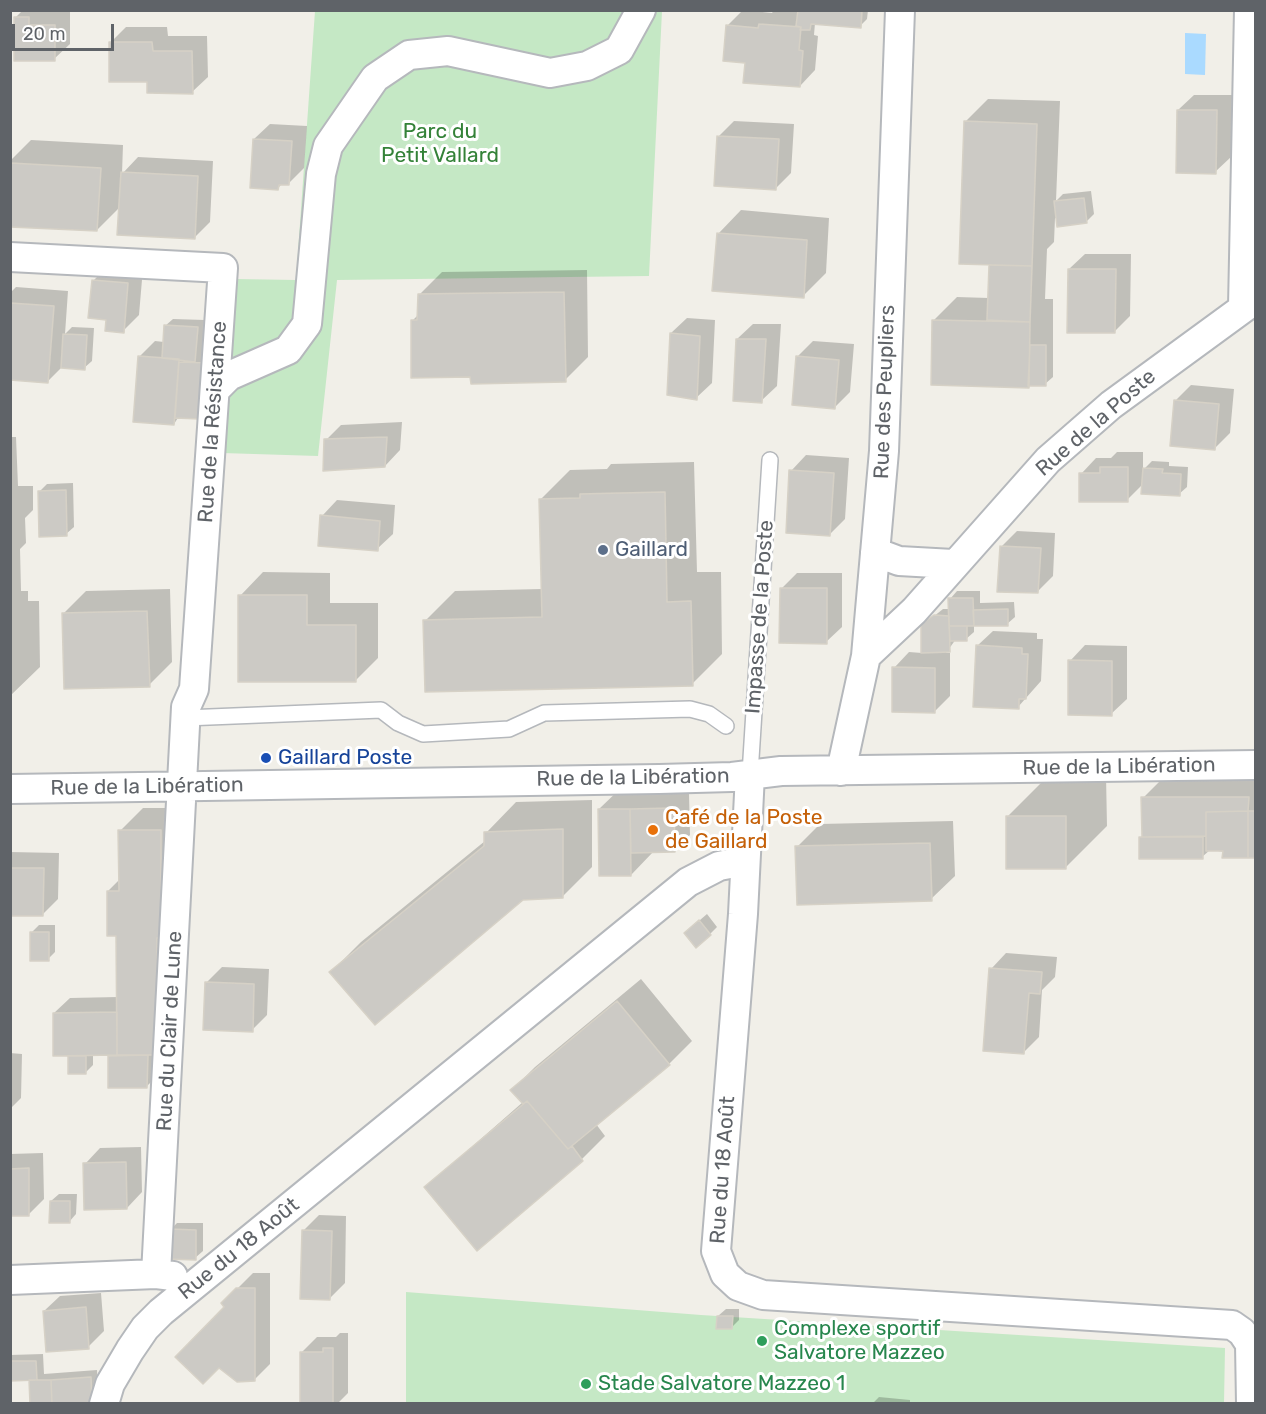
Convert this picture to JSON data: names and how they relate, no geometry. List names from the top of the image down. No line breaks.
{"streets":{"street":["Rue des Peupliers","Rue de la Résistance","Rue de la Poste","Rue de la Libération","Rue du Clair de Lune","Rue du 18 Août"],"lane":["Impasse de la Poste"]},"crossings":[["Rue des Peupliers","Rue de la Poste"],["Rue des Peupliers","Rue de la Libération"],["Rue de la Résistance","Rue de la Libération"],["Rue de la Résistance","Rue du Clair de Lune"],["Impasse de la Poste","Rue de la Libération"],["Impasse de la Poste","Rue du 18 Août"],["Rue de la Libération","Rue du Clair de Lune"],["Rue de la Libération","Rue du 18 Août"]],"parks":["Parc du Petit Vallard"],"places":["Gaillard","Gaillard Poste","Café de la Poste de Gaillard","Complexe sportif Salvatore Mazzeo","Stade Salvatore Mazzeo 1"],"scale_bar":"20 m"}
